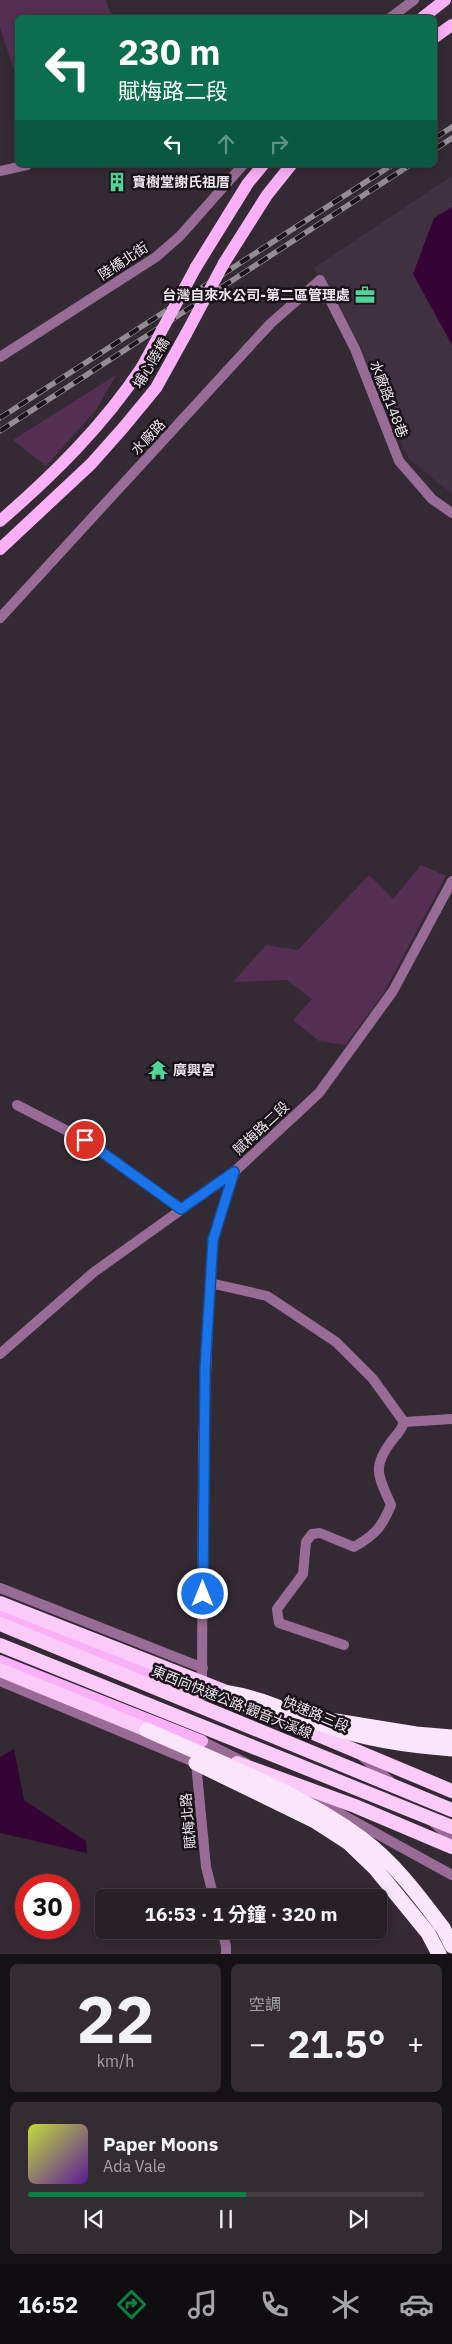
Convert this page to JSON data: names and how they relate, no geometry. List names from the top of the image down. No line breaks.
{"streets":{"highway":["東西向快速公路 觀音大溪線"],"main road":["埔心陸橋","快速路三段"],"street":["陸橋北街","水廠路148巷","水廠路","賦梅路二段","賦梅北路"]},"crossings":[["水廠路148巷","水廠路"],["快速路三段","賦梅北路"]],"places":{"building":["寶樹堂謝氏祖厝"],"office":["台灣自來水公司-第二區管理處"],"temple":["廣興宮"]},"page":{"turn":["230 m","賦梅路二段"],"limit":"30","trip":"16:53 · 1 分鐘 · 320 m","tile":[["22","km/h"],"空調"],"heat":["−","21.5°","+"],"song":["Paper Moons","Ada Vale"],"tabs":"16:52"}}
